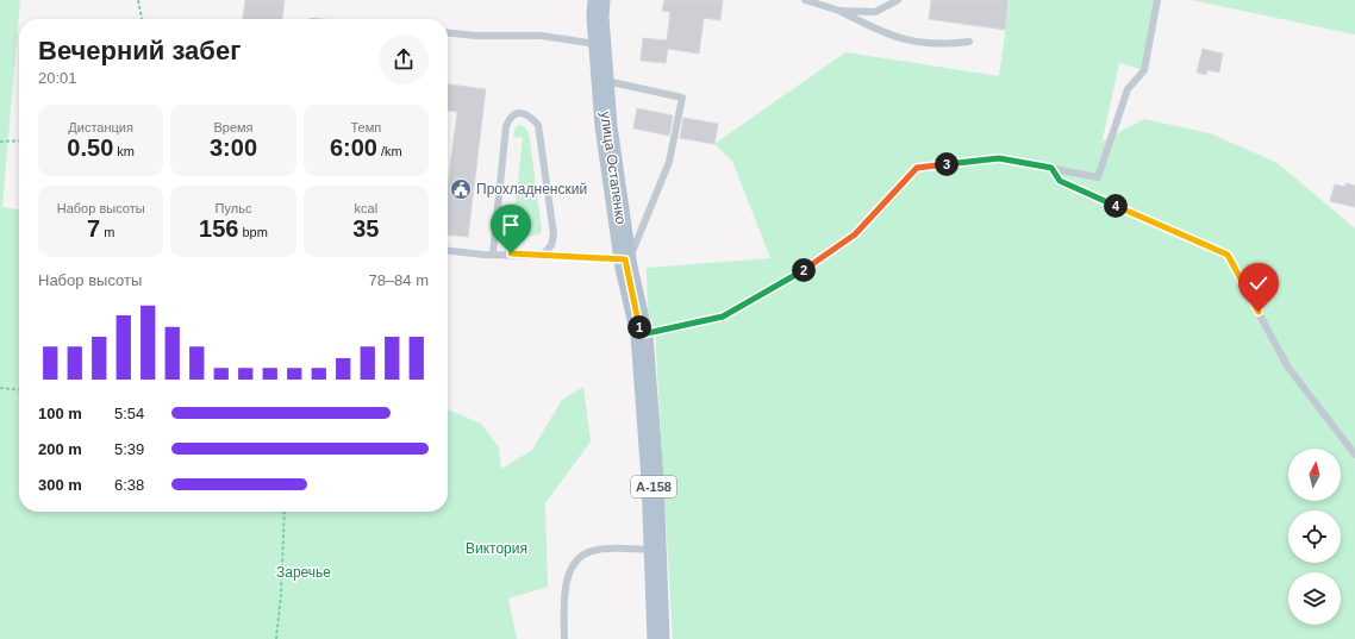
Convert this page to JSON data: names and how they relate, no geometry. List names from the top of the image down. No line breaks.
{"streets":{"main road":["улица Остапенко","А-158"]},"crossings":[["улица Остапенко","А-158"]],"parks":["Виктория","Заречье"],"places":{"public building":["Прохладненский"]},"north":"top","page":{"heading":["Вечерний забег","20:01"],"stats":[["Дистанция","0.50 km"],["Время","3:00"],["Темп","6:00 /km"],["Набор высоты","7 m"],["Пульс","156 bpm"],["kcal","35"]],"pins":["3","4","2","1"],"chart":["Набор высоты","78–84 m"],"list":[{"name":"100 m","note":"5:54"},{"name":"200 m","note":"5:39"},{"name":"300 m","note":"6:38"}]}}
